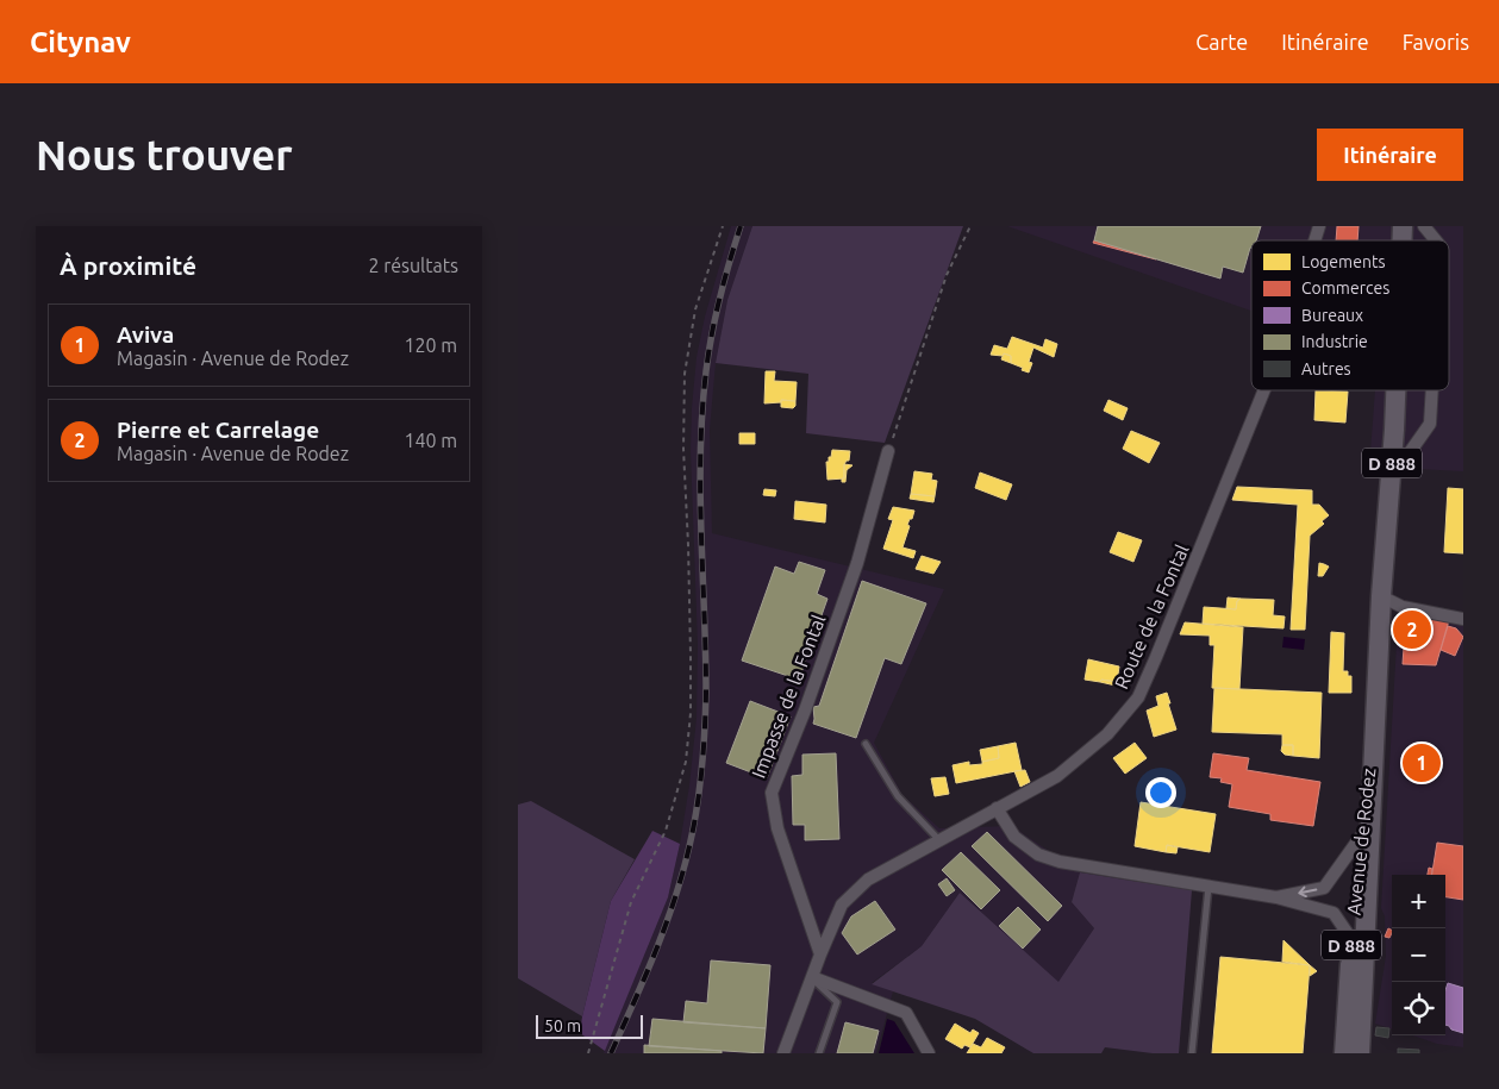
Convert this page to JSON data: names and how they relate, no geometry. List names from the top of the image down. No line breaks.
{"streets":{"main road":["D 888","Avenue de Rodez"],"street":["Route de la Fontal","Impasse de la Fontal"]},"crossings":[["Route de la Fontal","Impasse de la Fontal"]],"legend":["Logements","Commerces","Bureaux","Industrie","Autres"],"scale_bar":"50 m","page":{"header":"Citynav","nav":["Carte","Itinéraire","Favoris"],"buttons":"Itinéraire","title":"Nous trouver","heading":["À proximité","2 résultats"],"list":[{"mark":"1","name":"Aviva","note":"Magasin · Avenue de Rodez","value":"120 m"},{"mark":"2","name":"Pierre et Carrelage","note":"Magasin · Avenue de Rodez","value":"140 m"}],"pins":["2","1"],"map_buttons":["+","−"],"scale":"50 m"}}
